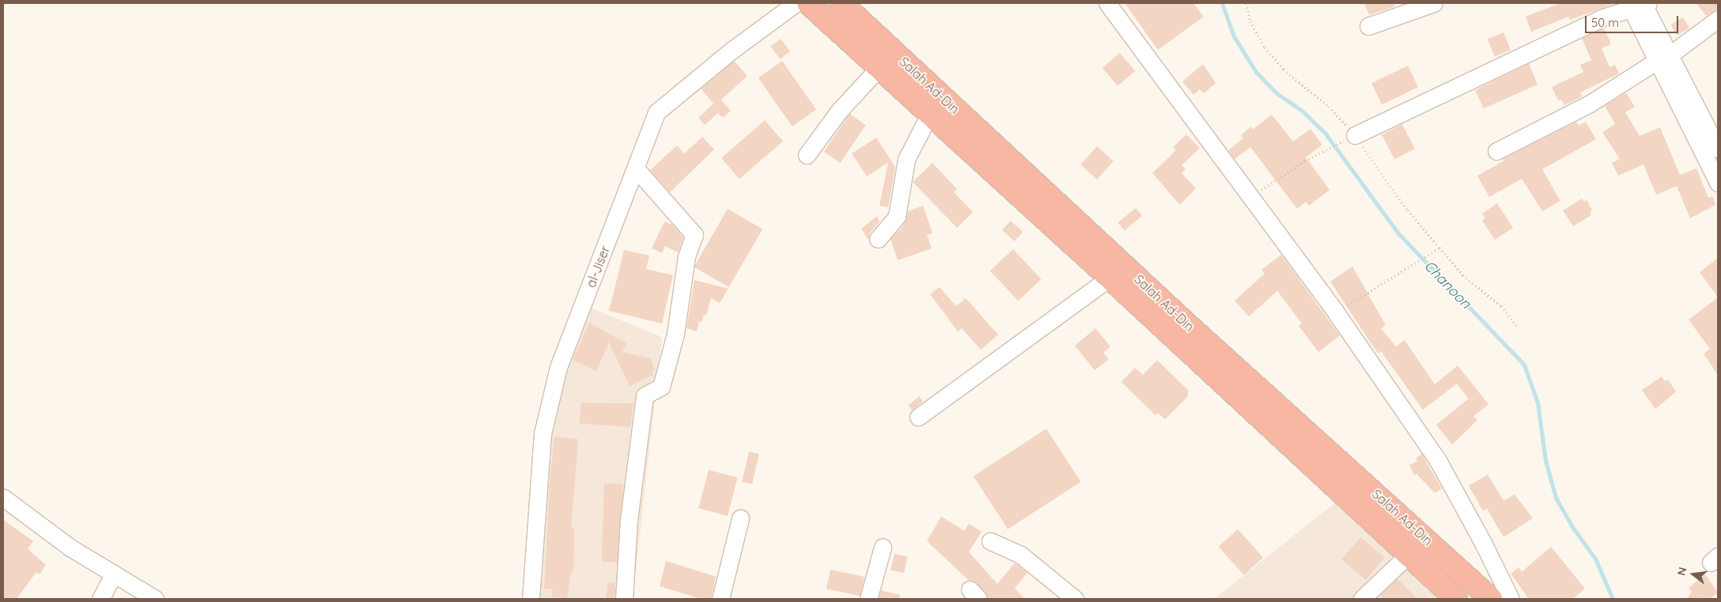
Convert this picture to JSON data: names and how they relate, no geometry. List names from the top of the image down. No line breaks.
{"streets":{"highway":["Salah Ad-Din"],"street":["al-Jiser"]},"water":["Chanoon"],"scale_bar":"50 m","north":"left"}
